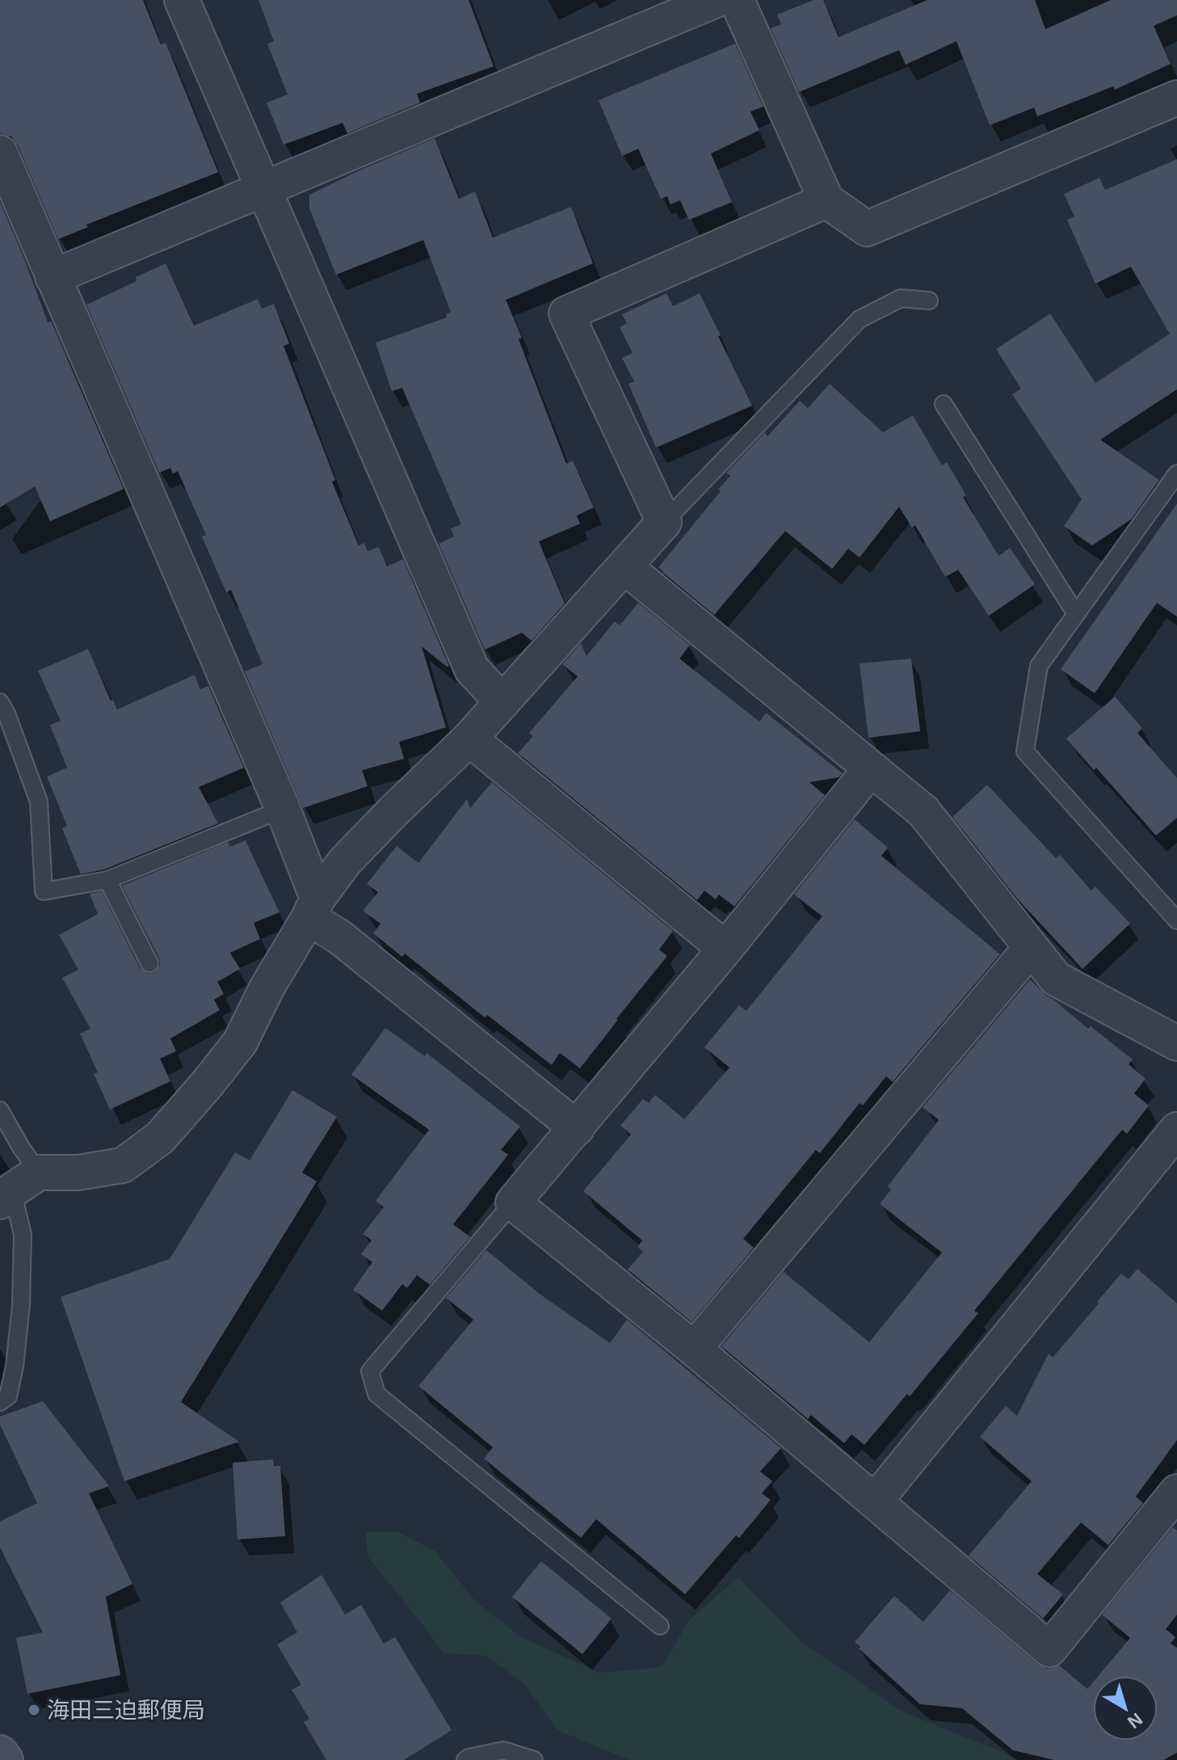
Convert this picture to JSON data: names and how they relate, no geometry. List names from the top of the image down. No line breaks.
{"places":["海田三迫郵便局"],"north":"bottom right"}
